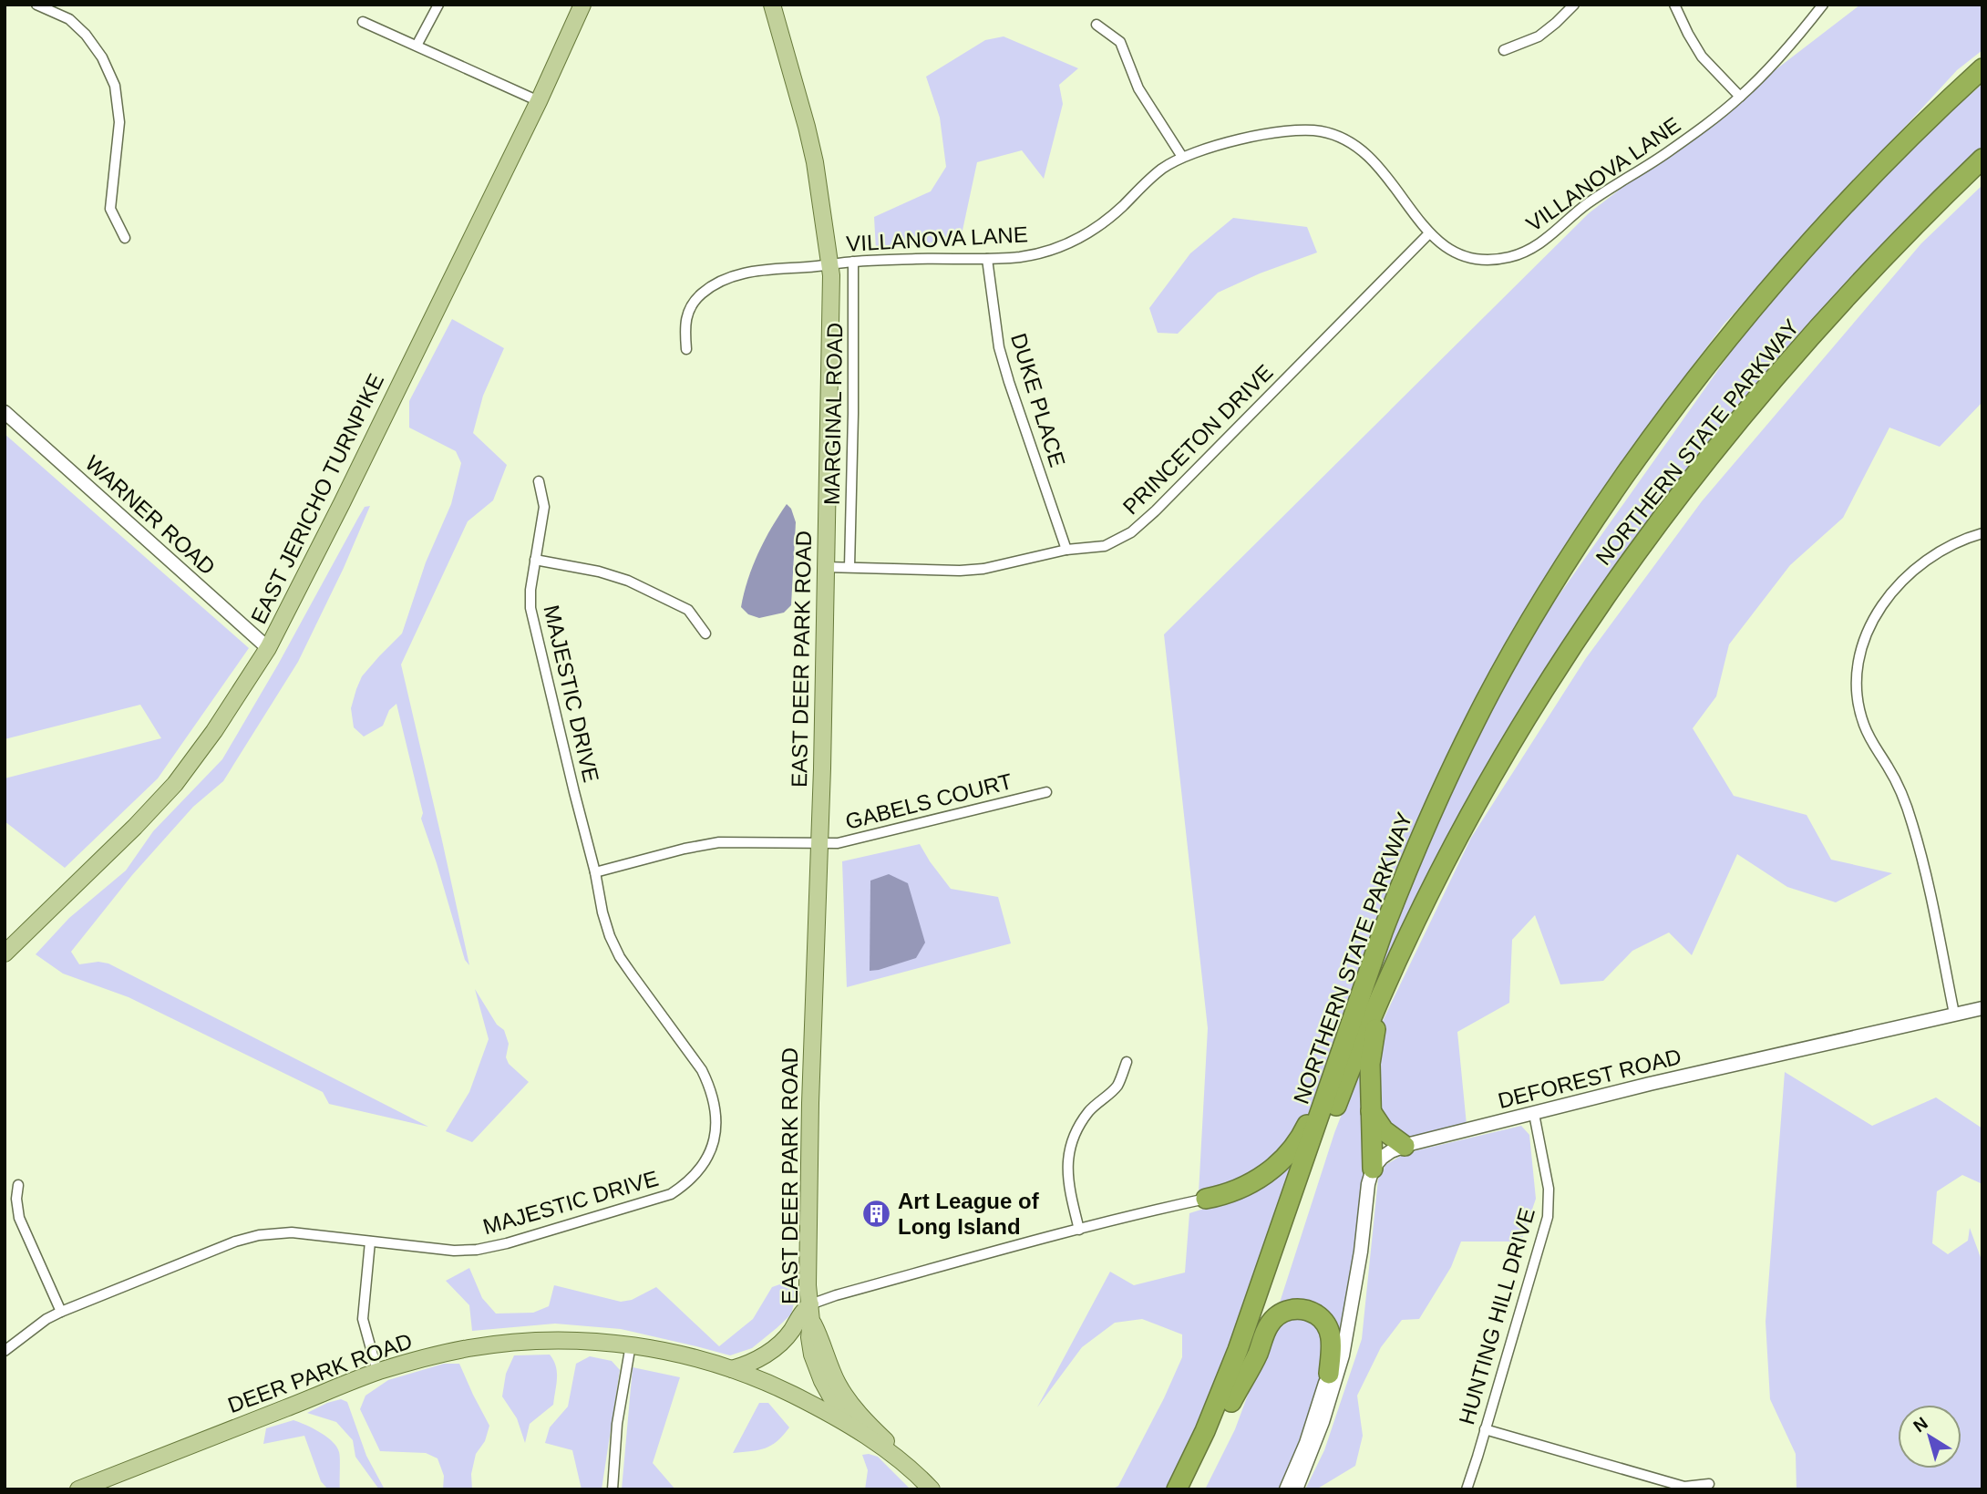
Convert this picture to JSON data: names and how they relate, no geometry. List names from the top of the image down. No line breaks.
{"streets":{"highway":["NORTHERN STATE PARKWAY"],"main road":["EAST JERICHO TURNPIKE","EAST DEER PARK ROAD","DEER PARK ROAD"],"street":["VILLANOVA LANE","DUKE PLACE","MARGINAL ROAD","PRINCETON DRIVE","WARNER ROAD","MAJESTIC DRIVE","GABELS COURT","DEFOREST ROAD","HUNTING HILL DRIVE"]},"crossings":[["VILLANOVA LANE","DUKE PLACE"],["VILLANOVA LANE","MARGINAL ROAD"],["VILLANOVA LANE","PRINCETON DRIVE"],["VILLANOVA LANE","EAST DEER PARK ROAD"],["DUKE PLACE","PRINCETON DRIVE"],["MARGINAL ROAD","PRINCETON DRIVE"],["PRINCETON DRIVE","EAST DEER PARK ROAD"],["EAST JERICHO TURNPIKE","WARNER ROAD"],["EAST DEER PARK ROAD","GABELS COURT"],["EAST DEER PARK ROAD","DEER PARK ROAD"],["MAJESTIC DRIVE","GABELS COURT"],["DEFOREST ROAD","HUNTING HILL DRIVE"]],"places":{"building":["Art League of Long Island"]},"north":"top left"}
